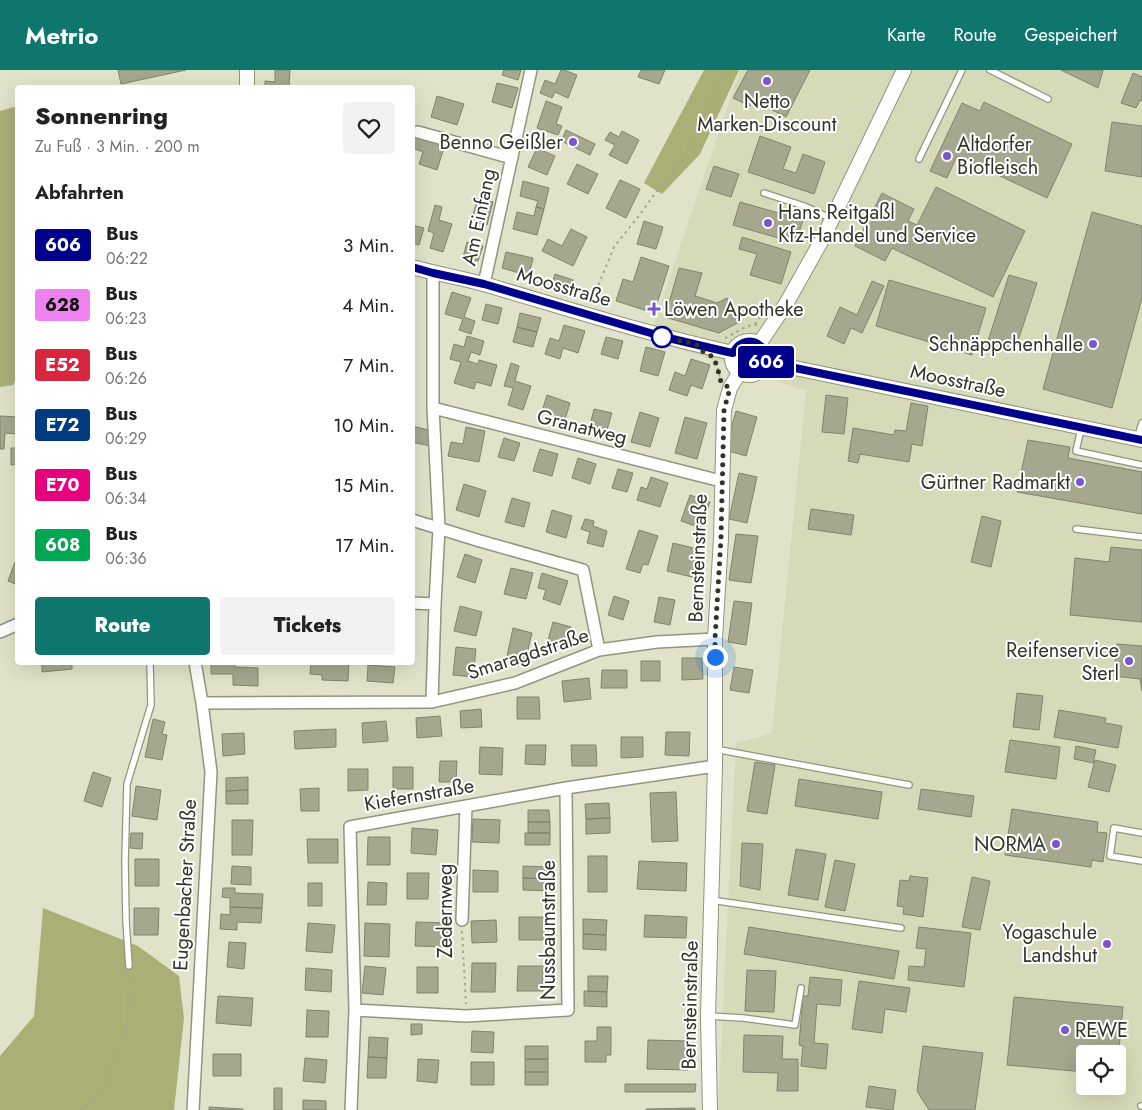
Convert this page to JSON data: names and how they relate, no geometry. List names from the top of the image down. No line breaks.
{"streets":{"street":["Am Einfang","Moosstraße","Granatweg","Bernsteinstraße","Smaragdstraße","Kiefernstraße","Eugenbacher Straße","Zedernweg","Nussbaumstraße"]},"crossings":[["Am Einfang","Moosstraße"],["Moosstraße","Bernsteinstraße"],["Granatweg","Bernsteinstraße"],["Bernsteinstraße","Smaragdstraße"],["Bernsteinstraße","Kiefernstraße"],["Smaragdstraße","Eugenbacher Straße"],["Kiefernstraße","Zedernweg"],["Kiefernstraße","Nussbaumstraße"],["Zedernweg","Nussbaumstraße"]],"places":{"other":["Netto Marken-Discount","Benno Geißler","Altdorfer Biofleisch","Hans Reitgaßl Kfz-Handel und Service","Schnäppchenhalle","Gürtner Radmarkt","Reifenservice Sterl","NORMA","Yogaschule Landshut","REWE"],"health":["Löwen Apotheke"]},"lines":["bus line 606"],"page":{"header":"Metrio","nav":["Karte","Route","Gespeichert"],"on_map":"606","heading":[["Sonnenring","Zu Fuß · 3 Min. · 200 m"],"Abfahrten"],"list":[{"mark":"606","name":"Bus","note":"06:22","value":"3 Min."},{"mark":"628","name":"Bus","note":"06:23","value":"4 Min."},{"mark":"E52","name":"Bus","note":"06:26","value":"7 Min."},{"mark":"E72","name":"Bus","note":"06:29","value":"10 Min."},{"mark":"E70","name":"Bus","note":"06:34","value":"15 Min."},{"mark":"608","name":"Bus","note":"06:36","value":"17 Min."}],"buttons":["Route","Tickets"]}}
